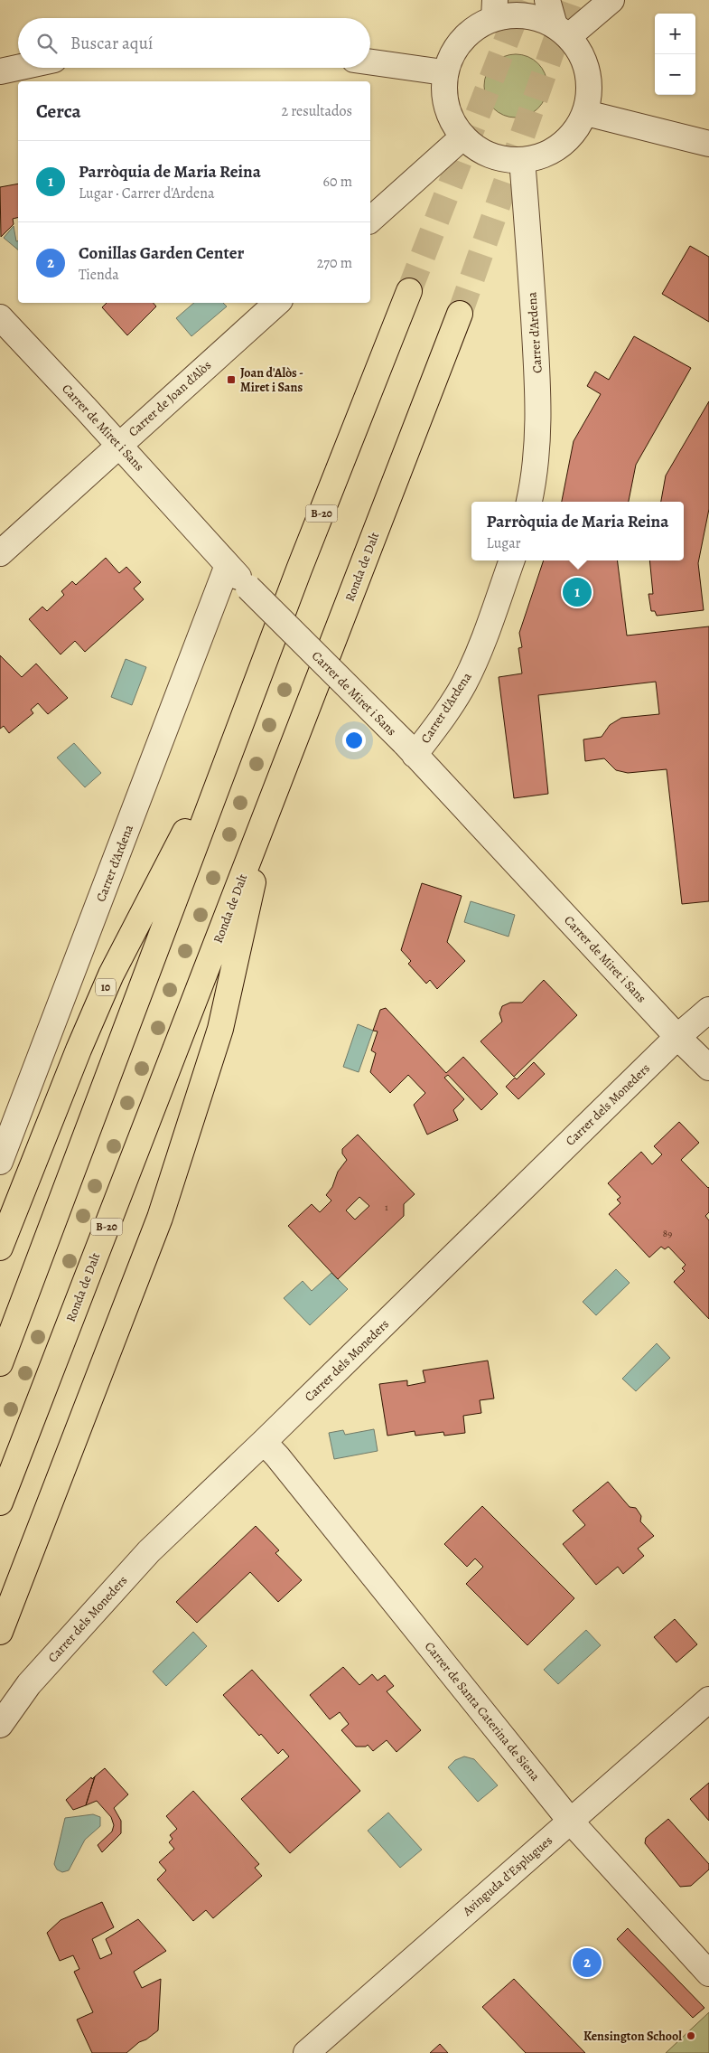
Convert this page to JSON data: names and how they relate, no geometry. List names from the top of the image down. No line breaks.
{"streets":{"highway":["B-20","Ronda de Dalt","10"],"street":["Carrer d'Ardena","Carrer de Joan d'Alòs","Carrer de Miret i Sans","Carrer dels Moneders","Carrer de Santa Caterina de Siena","Avinguda d'Esplugues"]},"crossings":[["Carrer d'Ardena","Carrer de Miret i Sans"],["Carrer de Joan d'Alòs","Carrer de Miret i Sans"],["Carrer de Miret i Sans","Carrer dels Moneders"],["B-20","10"],["Carrer dels Moneders","Carrer de Santa Caterina de Siena"],["Carrer de Santa Caterina de Siena","Avinguda d'Esplugues"]],"places":{"transit":["Joan d'Alòs - Miret i Sans"],"other":["Kensington School"]},"house_numbers":["1","89"],"page":{"map_buttons":["+","−"],"search":"Buscar aquí","heading":["Cerca","2 resultados"],"list":[{"mark":"1","name":"Parròquia de Maria Reina","note":"Lugar · Carrer d'Ardena","value":"60 m"},{"mark":"2","name":"Conillas Garden Center","note":"Tienda","value":"270 m"}],"popup":["Parròquia de Maria Reina","Lugar"],"pins":["1","2"]}}
